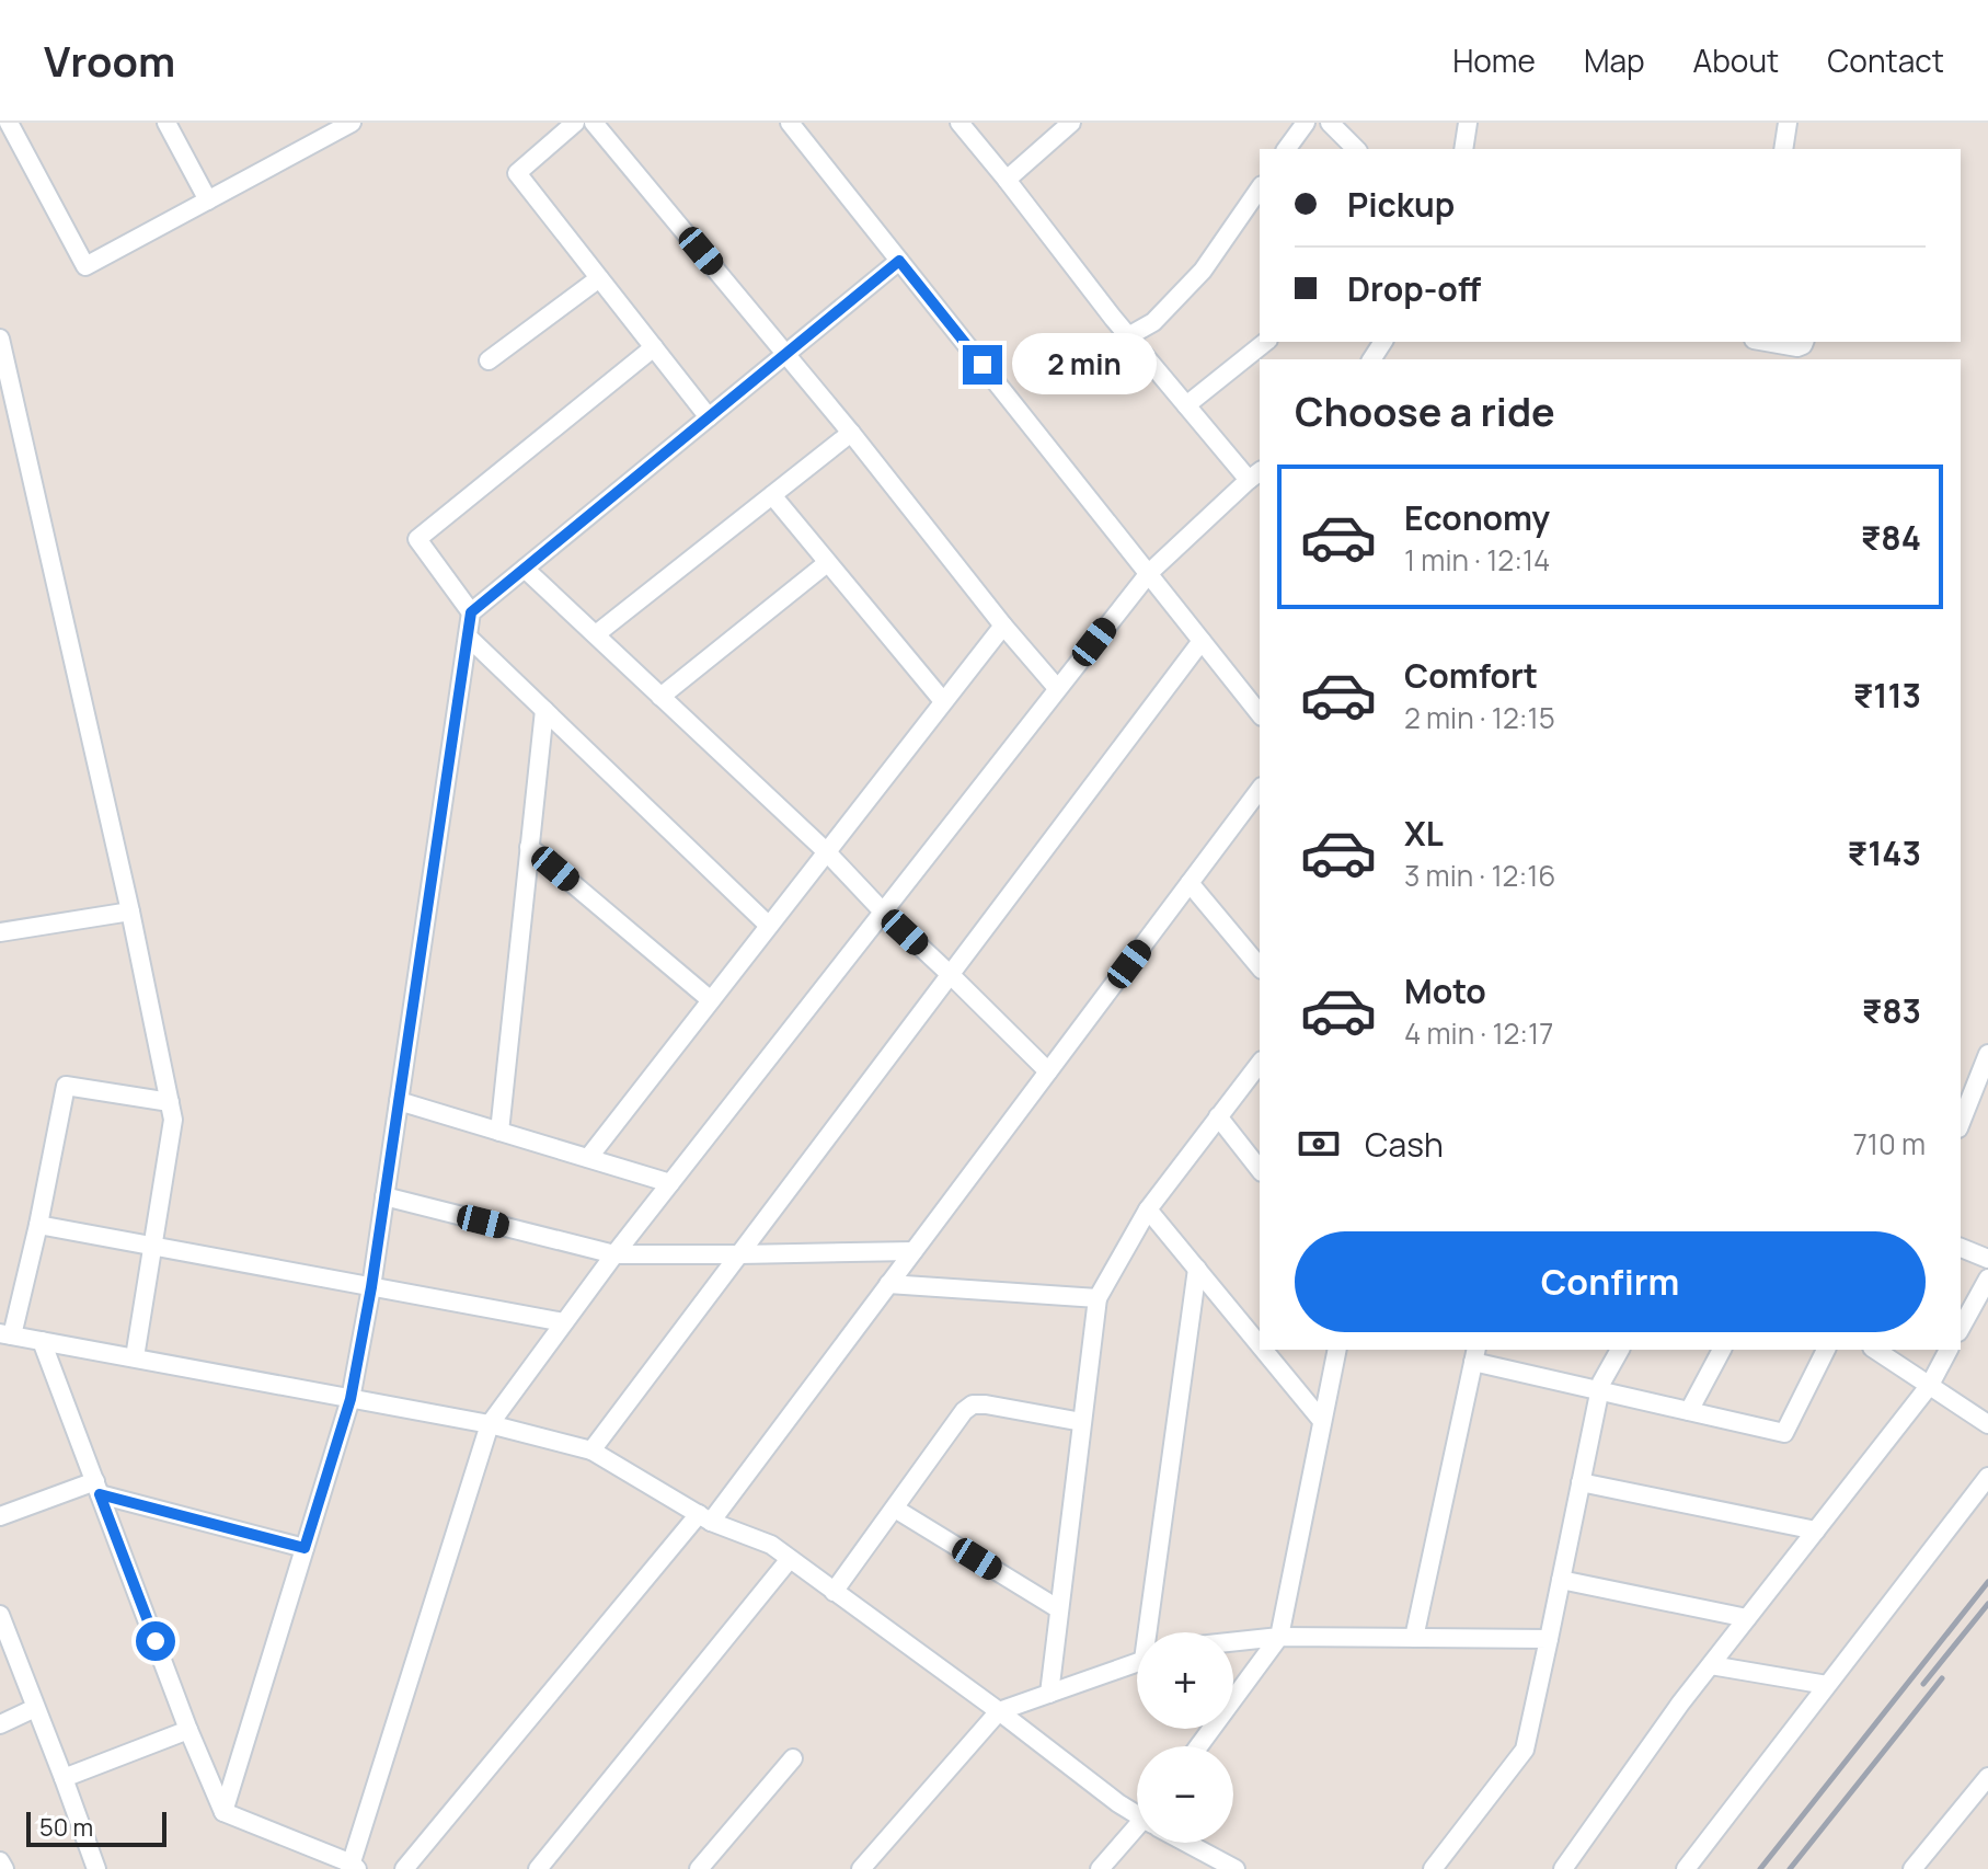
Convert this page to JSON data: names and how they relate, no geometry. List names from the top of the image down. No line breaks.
{"scale_bar":"50 m","page":{"header":"Vroom","nav":["Home","Map","About","Contact"],"banner":["Pickup","Drop-off"],"bubble":"2 min","heading":"Choose a ride","list":[{"name":"Economy","note":"1 min · 12:14","value":"₹84"},{"name":"Comfort","note":"2 min · 12:15","value":"₹113"},{"name":"XL","note":"3 min · 12:16","value":"₹143"},{"name":"Moto","note":"4 min · 12:17","value":"₹83"}],"pay":["Cash","710 m"],"buttons":"Confirm","map_buttons":["+","−"],"scale":"50 m"}}
